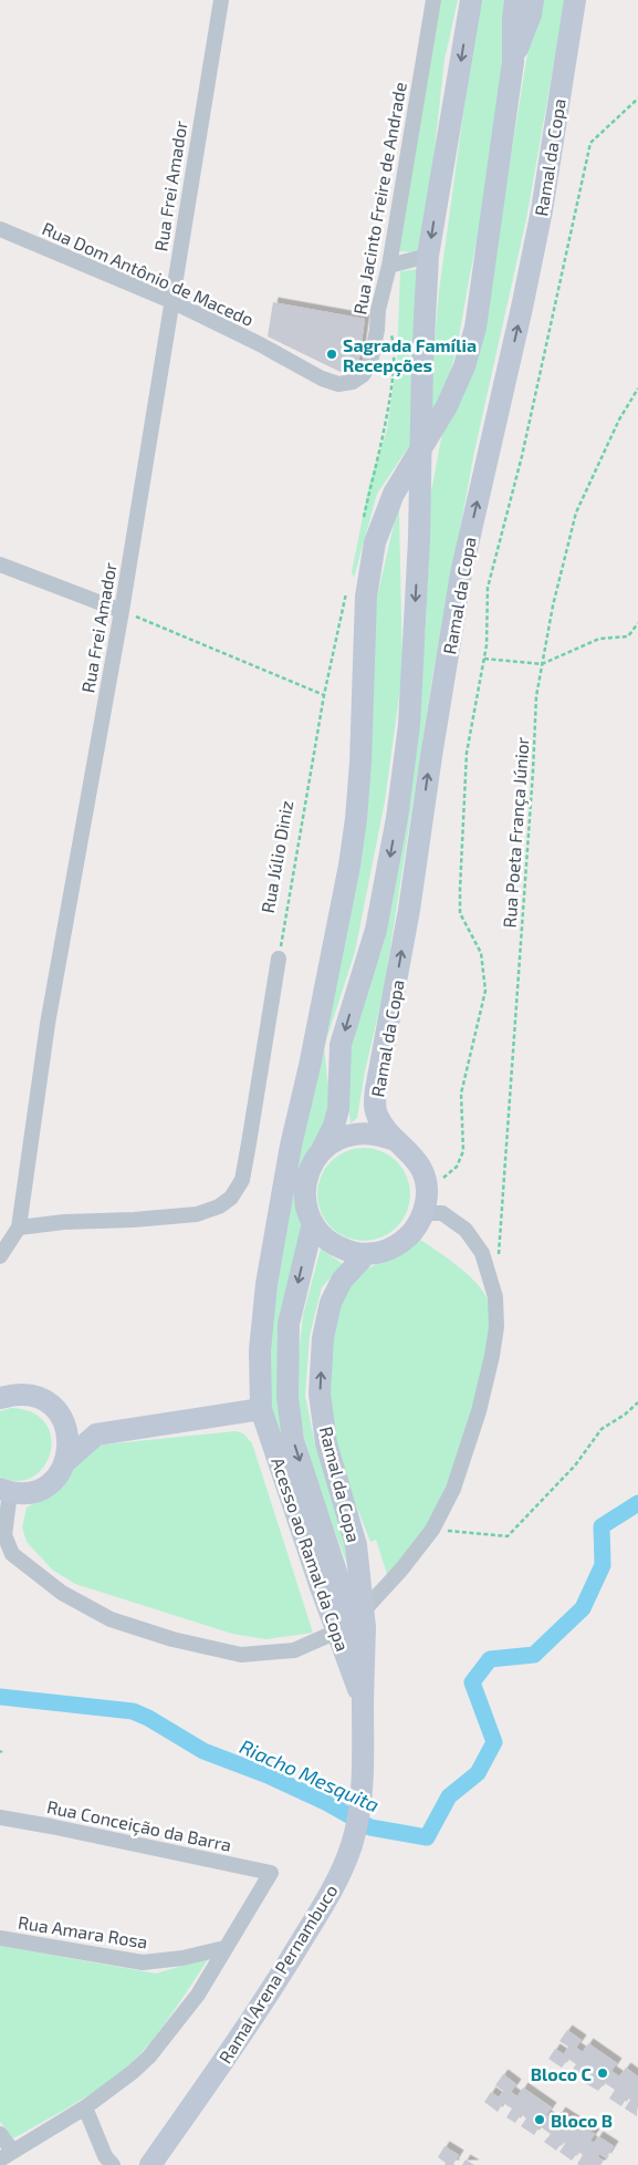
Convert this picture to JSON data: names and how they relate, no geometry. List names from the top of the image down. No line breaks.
{"streets":{"main road":["Ramal da Copa","Acesso ao Ramal da Copa","Ramal Arena Pernambuco"],"street":["Rua Frei Amador","Rua Jacinto Freire de Andrade","Rua Dom Antônio de Macedo","Rua Conceição da Barra","Rua Amara Rosa"],"path":["Rua Poeta França Júnior","Rua Júlio Diniz"]},"crossings":[["Ramal da Copa","Acesso ao Ramal da Copa"],["Ramal da Copa","Ramal Arena Pernambuco"],["Rua Frei Amador","Rua Dom Antônio de Macedo"],["Rua Jacinto Freire de Andrade","Rua Dom Antônio de Macedo"],["Acesso ao Ramal da Copa","Ramal Arena Pernambuco"],["Rua Conceição da Barra","Rua Amara Rosa"]],"water":["Riacho Mesquita"],"places":["Sagrada Família Recepções","Bloco C","Bloco B"]}
